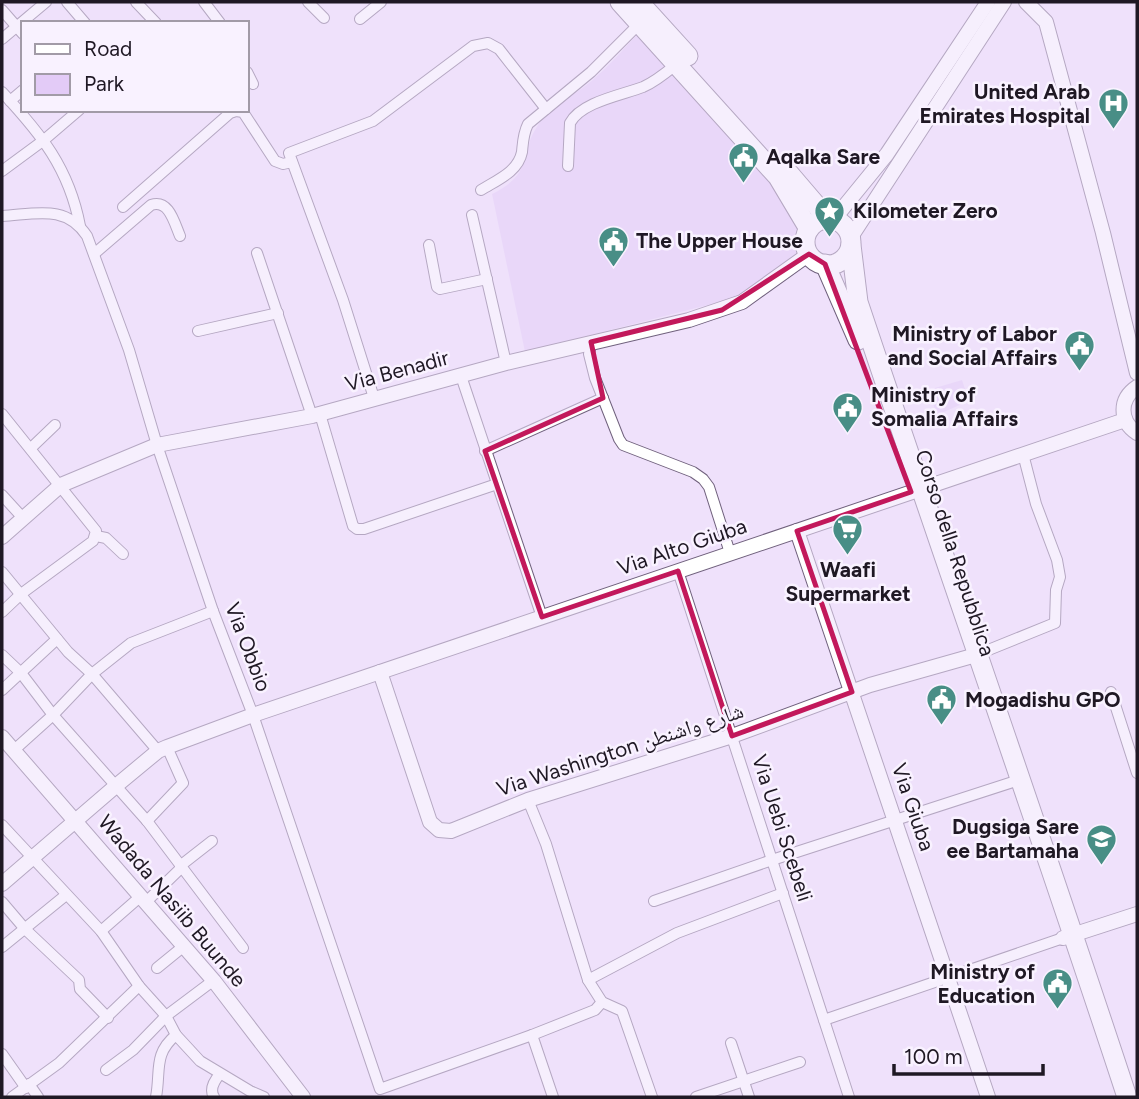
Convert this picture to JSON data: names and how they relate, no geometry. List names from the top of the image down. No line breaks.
{"streets":{"highway":["Corso della Repubblica"],"street":["Via Benadir","Via Alto Giuba","Via Obbio","Via Washington شارع واشنطن","Via Giuba","Via Uebi Scebeli","Wadada Nasiib Buunde"]},"crossings":[["Via Benadir","Corso della Repubblica"],["Via Benadir","Via Obbio"],["Via Alto Giuba","Corso della Repubblica"],["Via Alto Giuba","Via Obbio"],["Via Alto Giuba","Via Washington شارع واشنطن"],["Via Alto Giuba","Via Giuba"],["Via Alto Giuba","Via Uebi Scebeli"],["Via Alto Giuba","Wadada Nasiib Buunde"],["Via Washington شارع واشنطن","Via Giuba"],["Via Washington شارع واشنطن","Via Uebi Scebeli"]],"places":{"hospital":["United Arab Emirates Hospital"],"public building":["Aqalka Sare","The Upper House","Ministry of Labor and Social Affairs","Ministry of Somalia Affairs","Mogadishu GPO","Ministry of Education"],"place":["Kilometer Zero"],"supermarket":["Waafi Supermarket"],"school or university":["Dugsiga Sare ee Bartamaha"]},"legend":["Road","Park"],"scale_bar":"100 m"}
